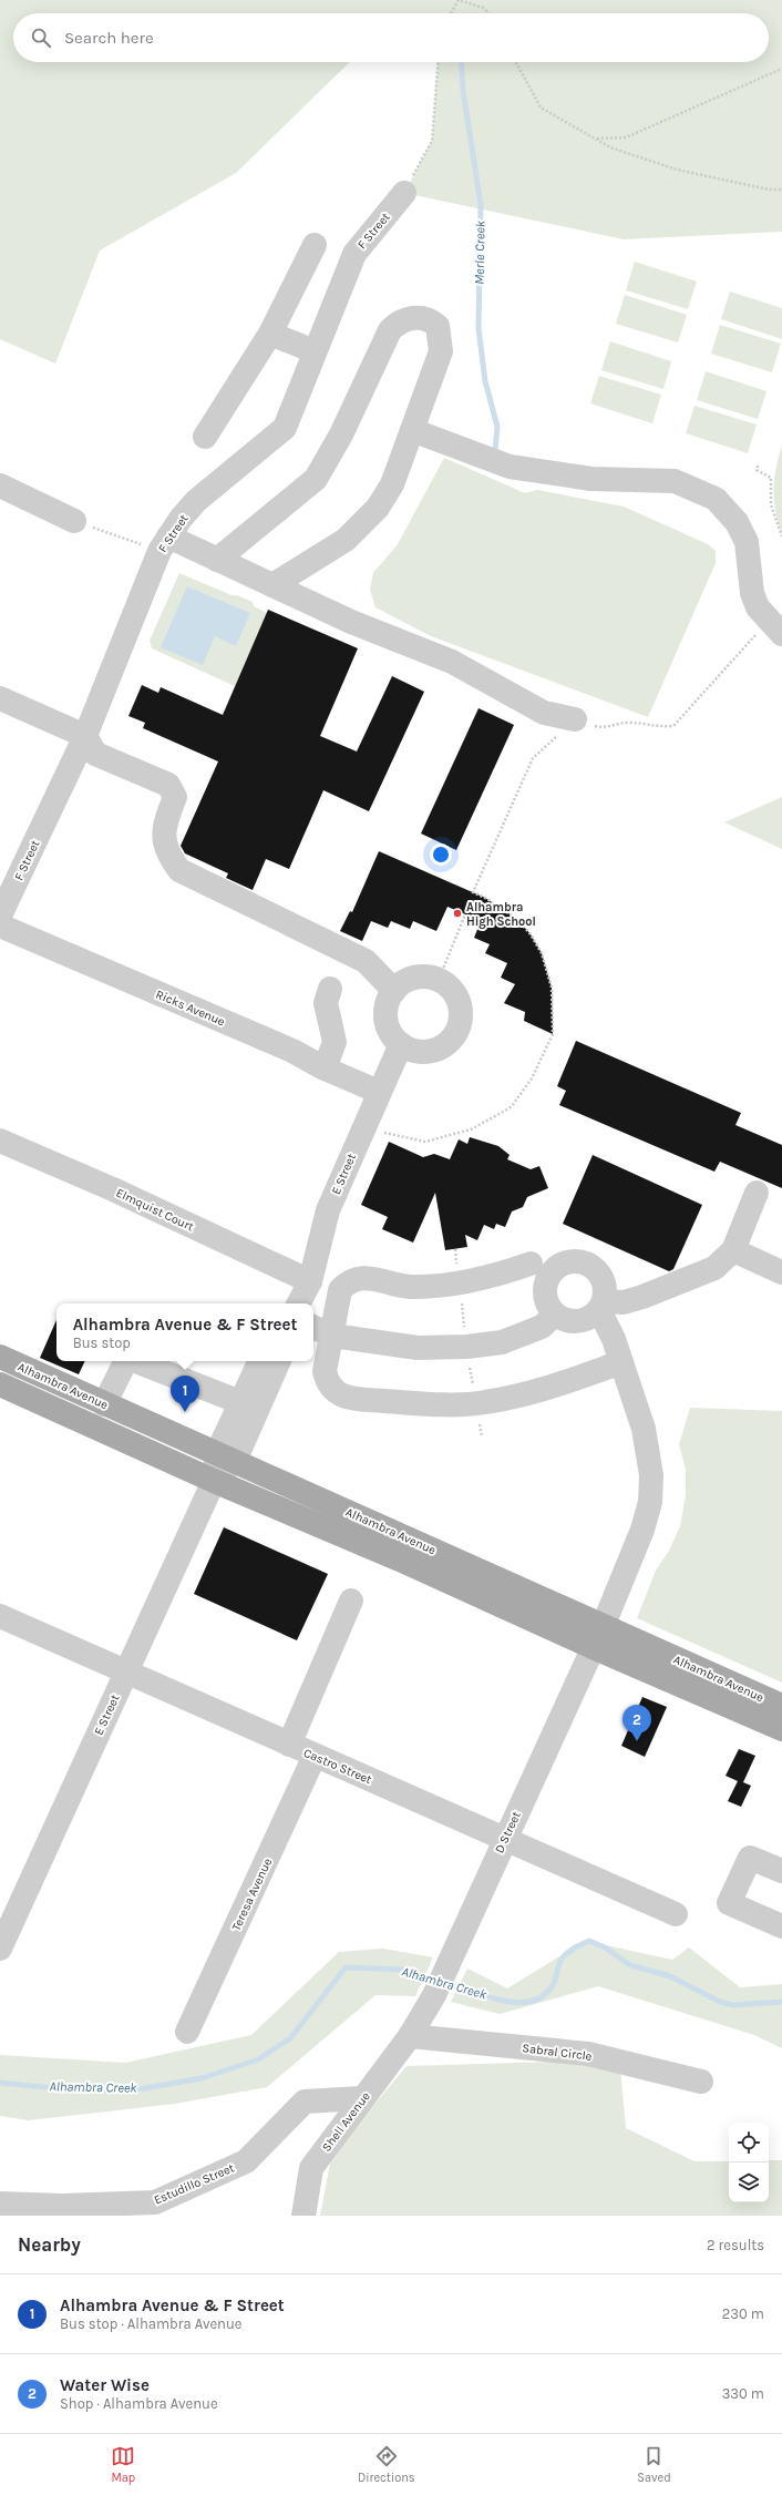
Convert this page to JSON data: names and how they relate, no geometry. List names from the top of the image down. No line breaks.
{"streets":{"main road":["Alhambra Avenue"],"street":["F Street","Ricks Avenue","E Street","Elmquist Court","Castro Street","D Street","Teresa Avenue","Sabral Circle","Shell Avenue","Estudillo Street"]},"crossings":[["Ricks Avenue","E Street"],["E Street","Elmquist Court"],["E Street","Alhambra Avenue"],["E Street","Castro Street"],["Alhambra Avenue","D Street"],["Castro Street","D Street"],["Castro Street","Teresa Avenue"],["D Street","Sabral Circle"],["D Street","Shell Avenue"],["Sabral Circle","Shell Avenue"],["Shell Avenue","Estudillo Street"]],"water":["Merle Creek","Alhambra Creek"],"places":["Alhambra High School"],"page":{"search":"Search here","popup":["Alhambra Avenue & F Street","Bus stop"],"pins":["1","2"],"heading":["Nearby","2 results"],"list":[{"mark":"1","name":"Alhambra Avenue & F Street","note":"Bus stop · Alhambra Avenue","value":"230 m"},{"mark":"2","name":"Water Wise","note":"Shop · Alhambra Avenue","value":"330 m"}],"nav":["Map","Directions","Saved"]}}
